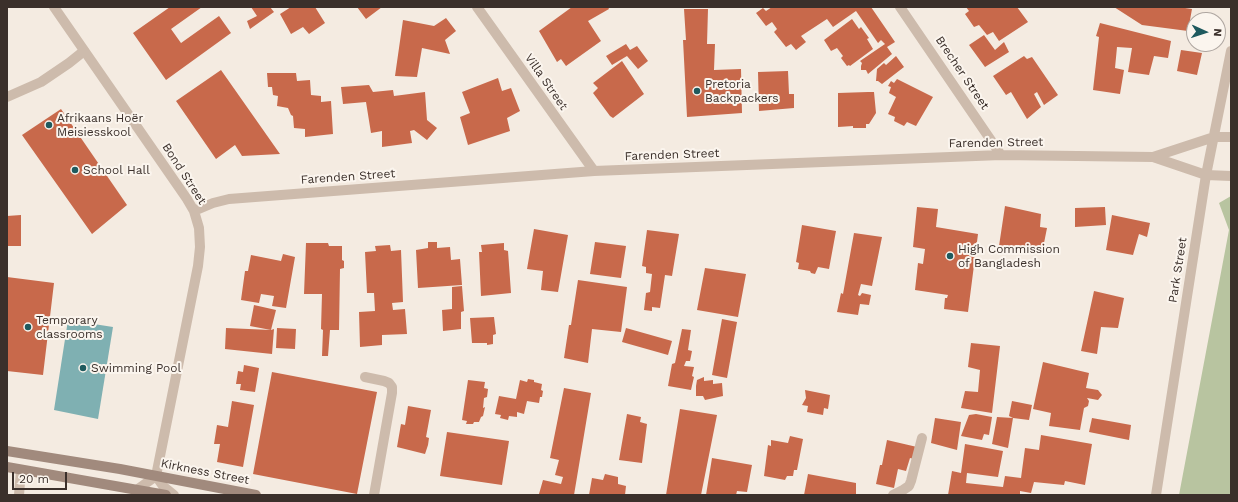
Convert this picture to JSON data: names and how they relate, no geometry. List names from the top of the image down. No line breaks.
{"streets":{"street":["Brecher Street","Villa Street","Farenden Street","Bond Street","Park Street","Kirkness Street"]},"crossings":[["Brecher Street","Farenden Street"],["Villa Street","Farenden Street"],["Farenden Street","Bond Street"],["Farenden Street","Park Street"],["Bond Street","Kirkness Street"]],"places":["Pretoria Backpackers","Afrikaans Hoër Meisiesskool","School Hall","High Commission of Bangladesh","Temporary classrooms","Swimming Pool"],"scale_bar":"20 m","north":"right"}
